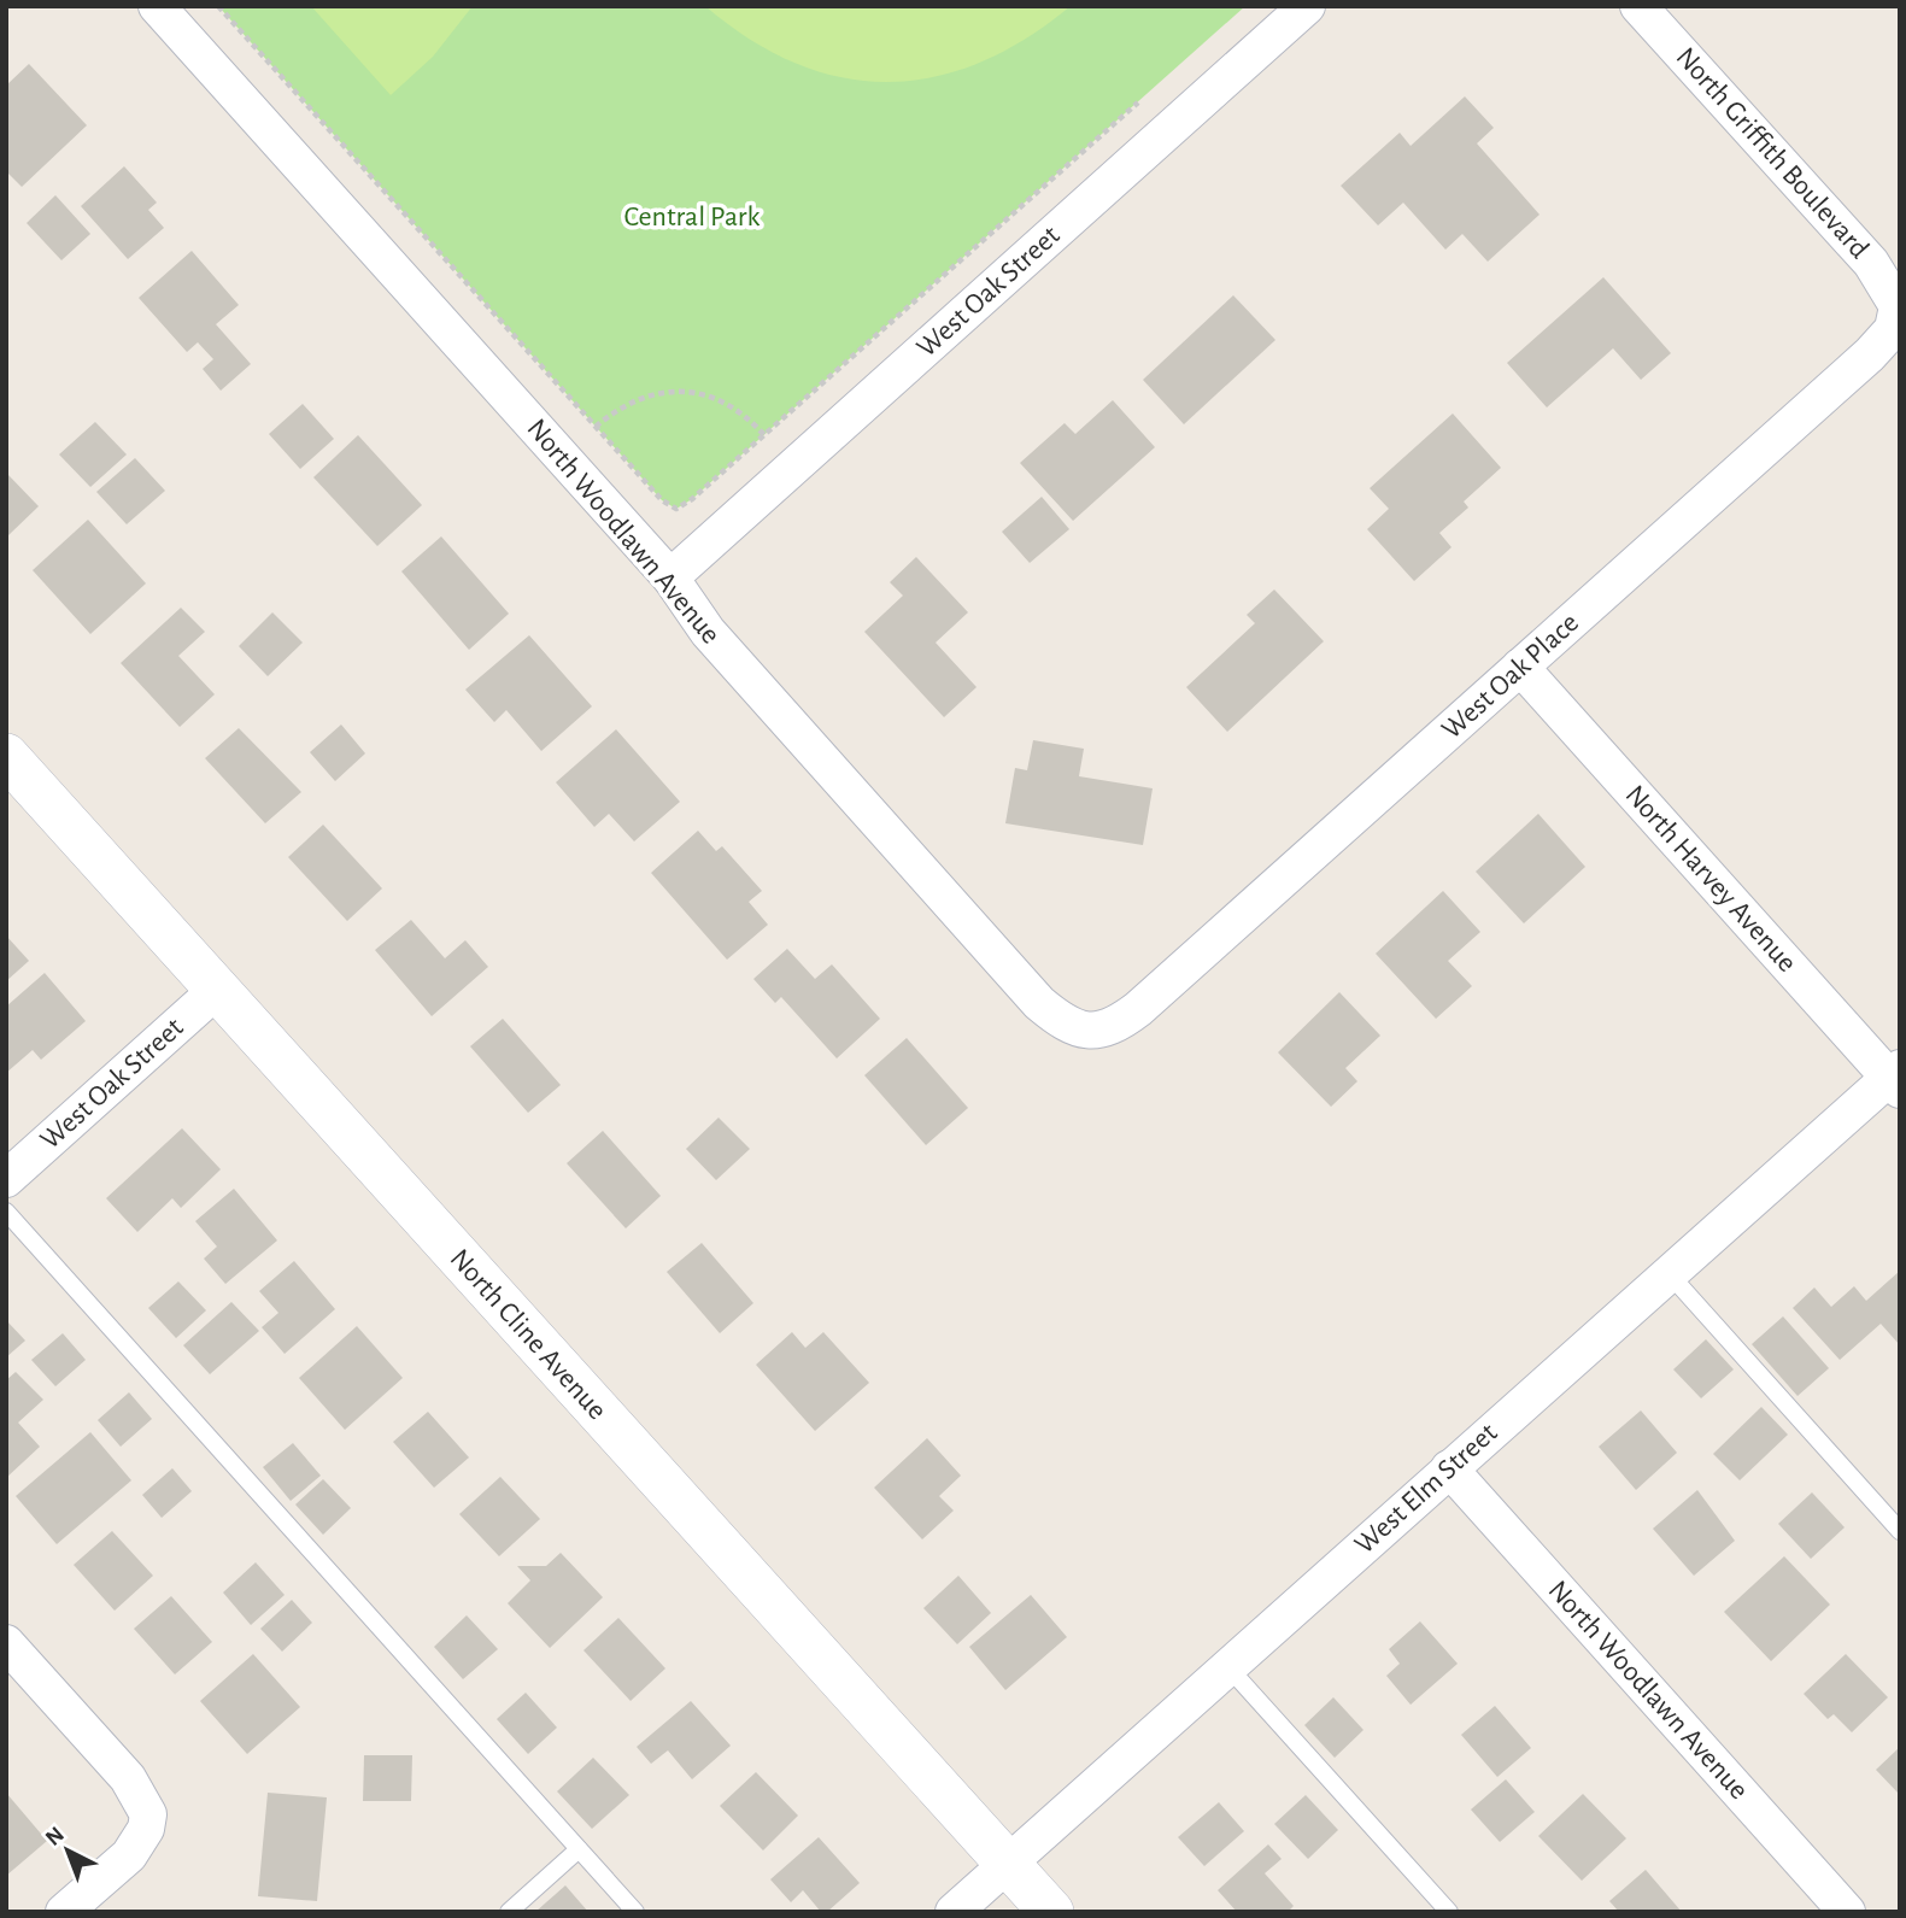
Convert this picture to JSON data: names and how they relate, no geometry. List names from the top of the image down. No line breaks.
{"streets":{"street":["North Griffith Boulevard","West Oak Street","North Woodlawn Avenue","West Oak Place","North Harvey Avenue","North Cline Avenue","West Elm Street"]},"crossings":[["North Griffith Boulevard","West Oak Place"],["West Oak Street","North Woodlawn Avenue"],["West Oak Street","North Cline Avenue"],["North Woodlawn Avenue","West Oak Place"],["North Woodlawn Avenue","West Elm Street"],["West Oak Place","North Harvey Avenue"],["North Harvey Avenue","West Elm Street"],["North Cline Avenue","West Elm Street"]],"parks":["Central Park"],"north":"top left"}
